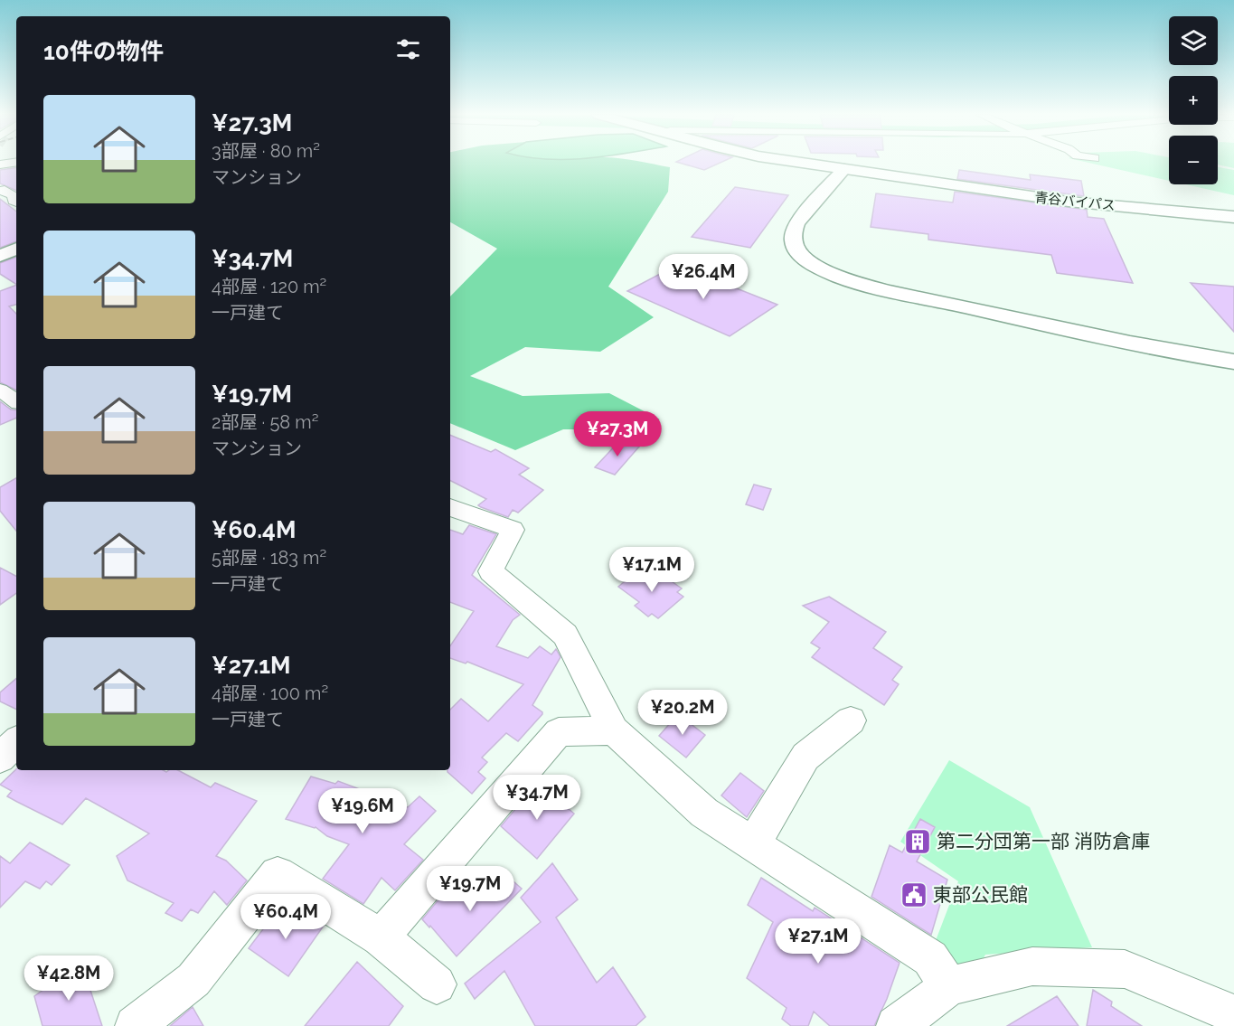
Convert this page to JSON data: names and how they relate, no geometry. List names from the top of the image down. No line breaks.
{"streets":{"main road":["青谷バイパス"]},"places":{"building":["第二分団第一部 消防倉庫"],"public building":["東部公民館"]},"page":{"map_buttons":["+","−"],"heading":"10件の物件","list":[{"name":"¥27.3M","note":"3部屋 · 80 m² · マンション"},{"name":"¥34.7M","note":"4部屋 · 120 m² · 一戸建て"},{"name":"¥19.7M","note":"2部屋 · 58 m² · マンション"},{"name":"¥60.4M","note":"5部屋 · 183 m² · 一戸建て"},{"name":"¥27.1M","note":"4部屋 · 100 m² · 一戸建て"}],"price":["¥26.4M","¥27.3M","¥17.1M","¥20.2M","¥34.7M","¥19.6M","¥19.7M","¥60.4M","¥27.1M","¥42.8M"]}}
